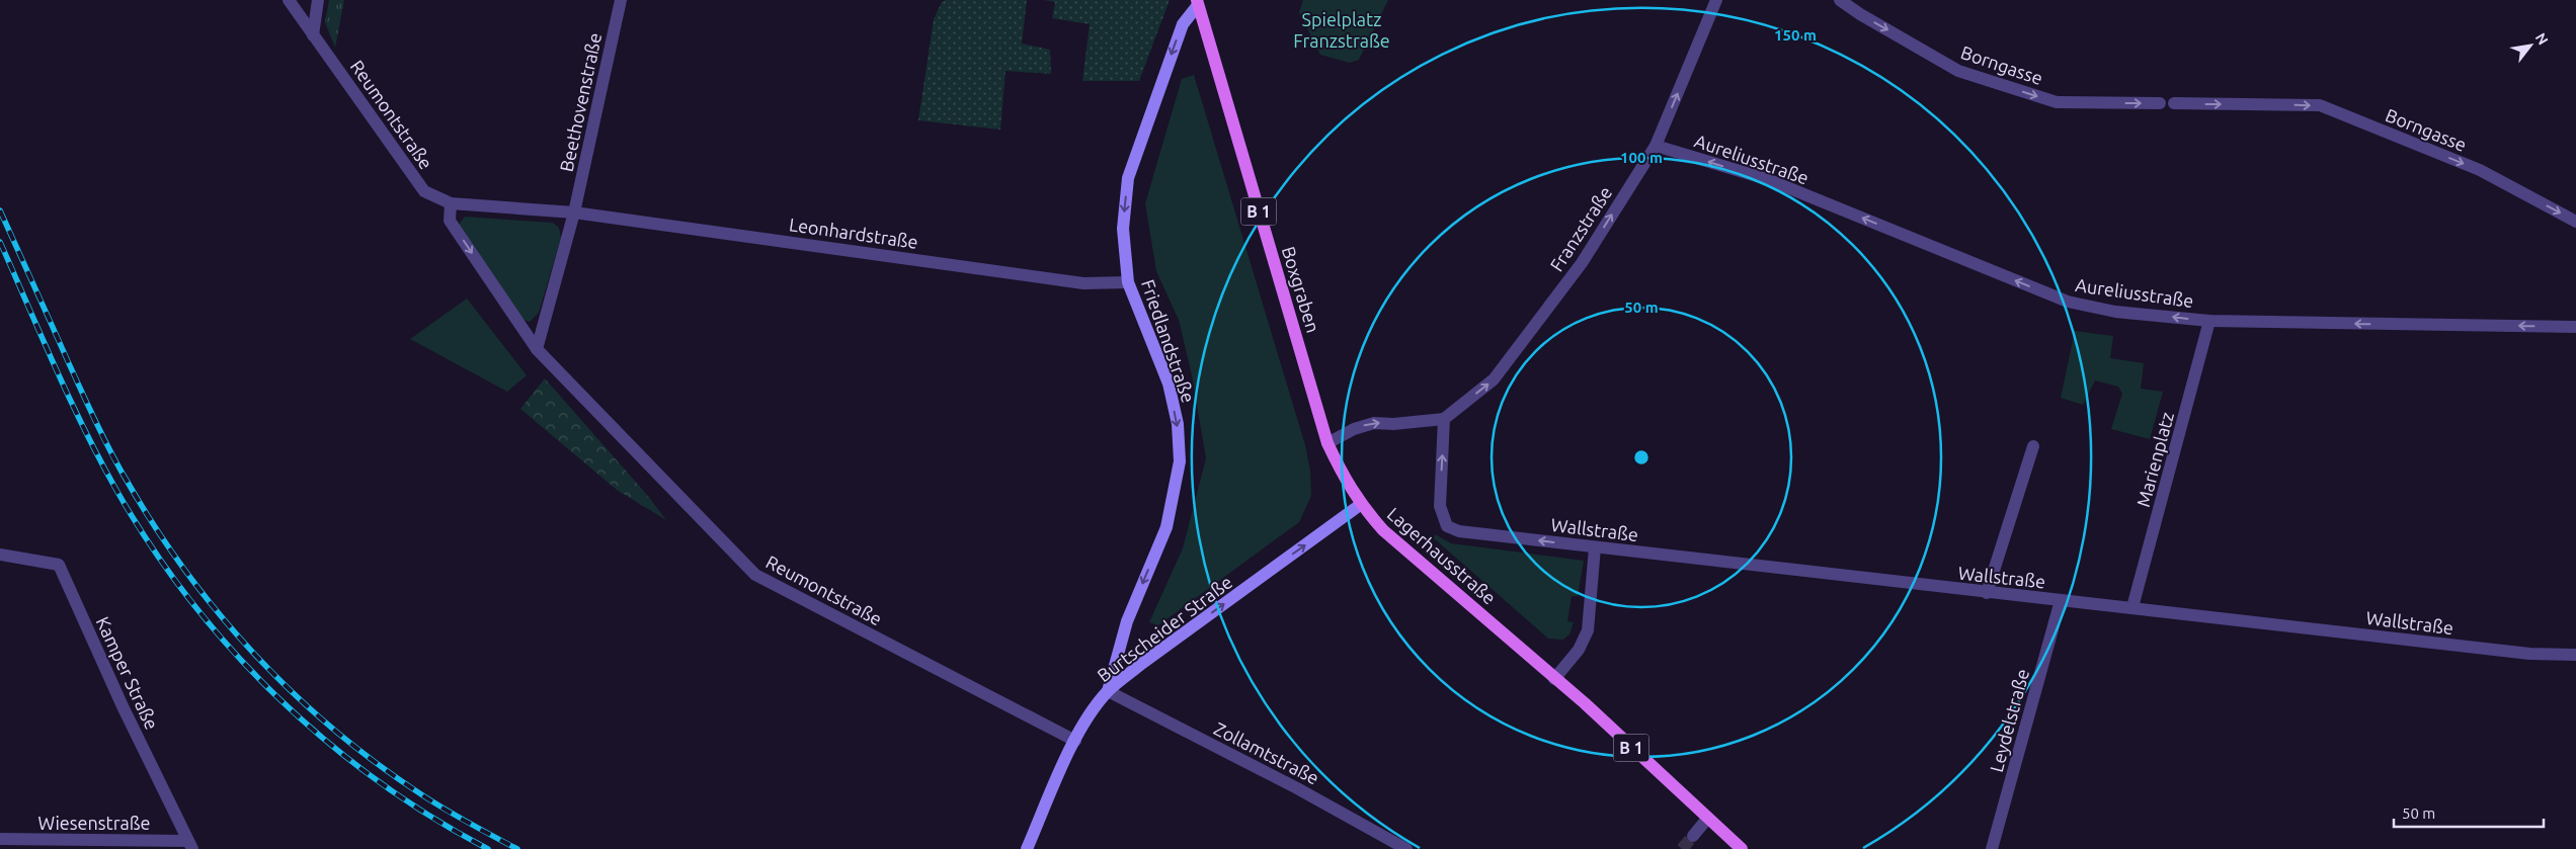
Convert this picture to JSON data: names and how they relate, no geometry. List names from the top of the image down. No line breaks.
{"streets":{"main road":["B 1","Boxgraben","Friedlandstraße","Lagerhausstraße","Burtscheider Straße"],"street":["Borngasse","Beethovenstraße","Reumontstraße","Aureliusstraße","Franzstraße","Leonhardstraße","Marienplatz","Wallstraße","Kamper Straße","Leydelstraße","Zollamtstraße","Wiesenstraße"]},"crossings":[["Beethovenstraße","Reumontstraße"],["Beethovenstraße","Leonhardstraße"],["Reumontstraße","Leonhardstraße"],["Reumontstraße","Burtscheider Straße"],["Aureliusstraße","Franzstraße"],["Aureliusstraße","Marienplatz"],["Franzstraße","Wallstraße"],["Leonhardstraße","Friedlandstraße"],["Boxgraben","Friedlandstraße"],["Boxgraben","Lagerhausstraße"],["Friedlandstraße","Burtscheider Straße"],["Friedlandstraße","Zollamtstraße"],["Marienplatz","Wallstraße"],["Wallstraße","Leydelstraße"],["Lagerhausstraße","Burtscheider Straße"],["Burtscheider Straße","Zollamtstraße"],["Kamper Straße","Wiesenstraße"]],"one_way":["Borngasse","Aureliusstraße","Franzstraße","Friedlandstraße","Burtscheider Straße"],"parks":["Spielplatz Franzstraße"],"scale_bar":"50 m","north":"top right","rings":["150 m","100 m","50 m"]}
